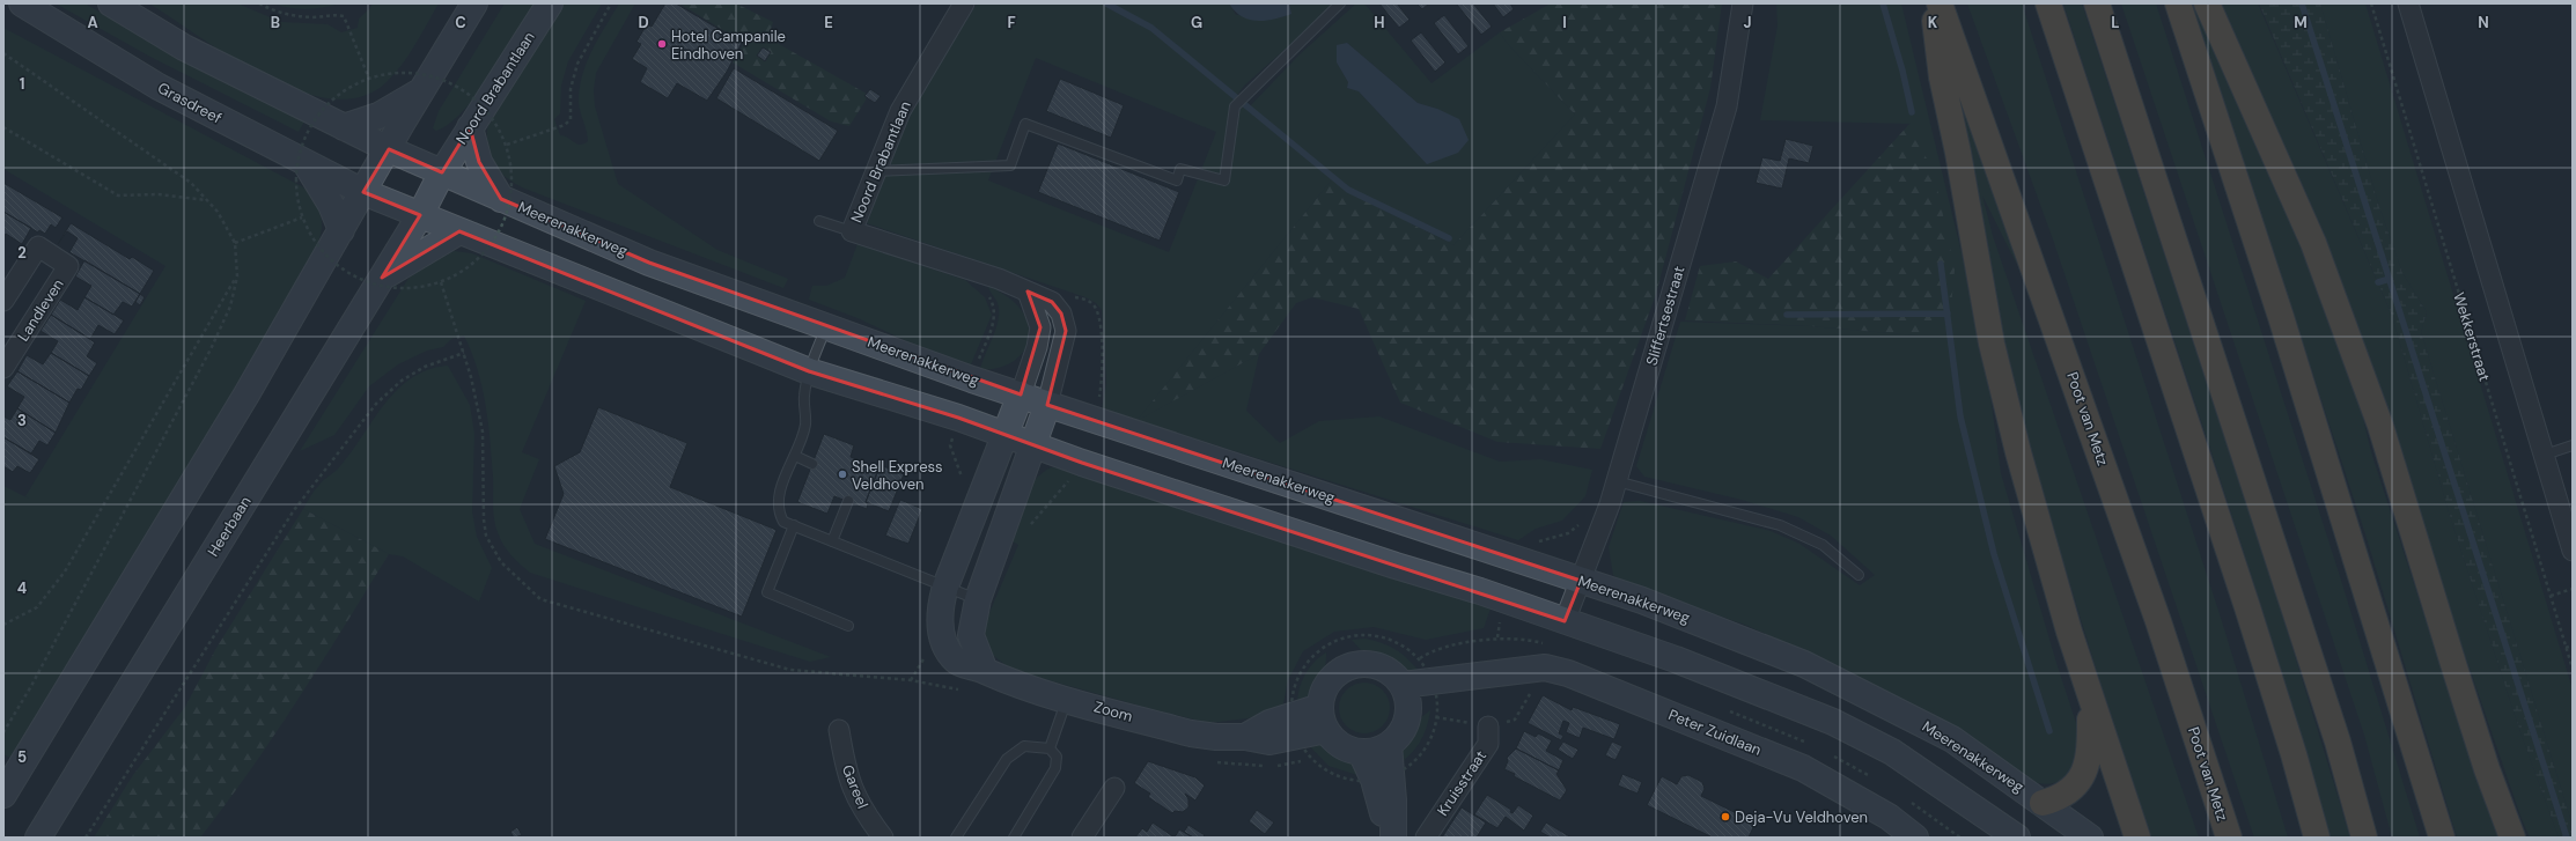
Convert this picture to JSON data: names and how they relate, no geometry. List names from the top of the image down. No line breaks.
{"streets":{"highway":["Poot van Metz"],"main road":["Noord Brabantlaan","Grasdreef","Meerenakkerweg","Heerbaan","Zoom","Peter Zuidlaan"],"street":["Landleven","Sliffertsestraat","Kruisstraat","Gareel"],"path":["Wekkerstraat"]},"crossings":[["Noord Brabantlaan","Grasdreef"],["Noord Brabantlaan","Meerenakkerweg"],["Noord Brabantlaan","Heerbaan"],["Grasdreef","Heerbaan"],["Meerenakkerweg","Sliffertsestraat"],["Meerenakkerweg","Zoom"],["Zoom","Peter Zuidlaan"]],"places":["Hotel Campanile Eindhoven","Shell Express Veldhoven","Deja-Vu Veldhoven"],"grid":{"columns":["A","B","C","D","E","F","G","H","I","J","K","L","M","N"],"rows":["1","2","3","4","5"]}}
